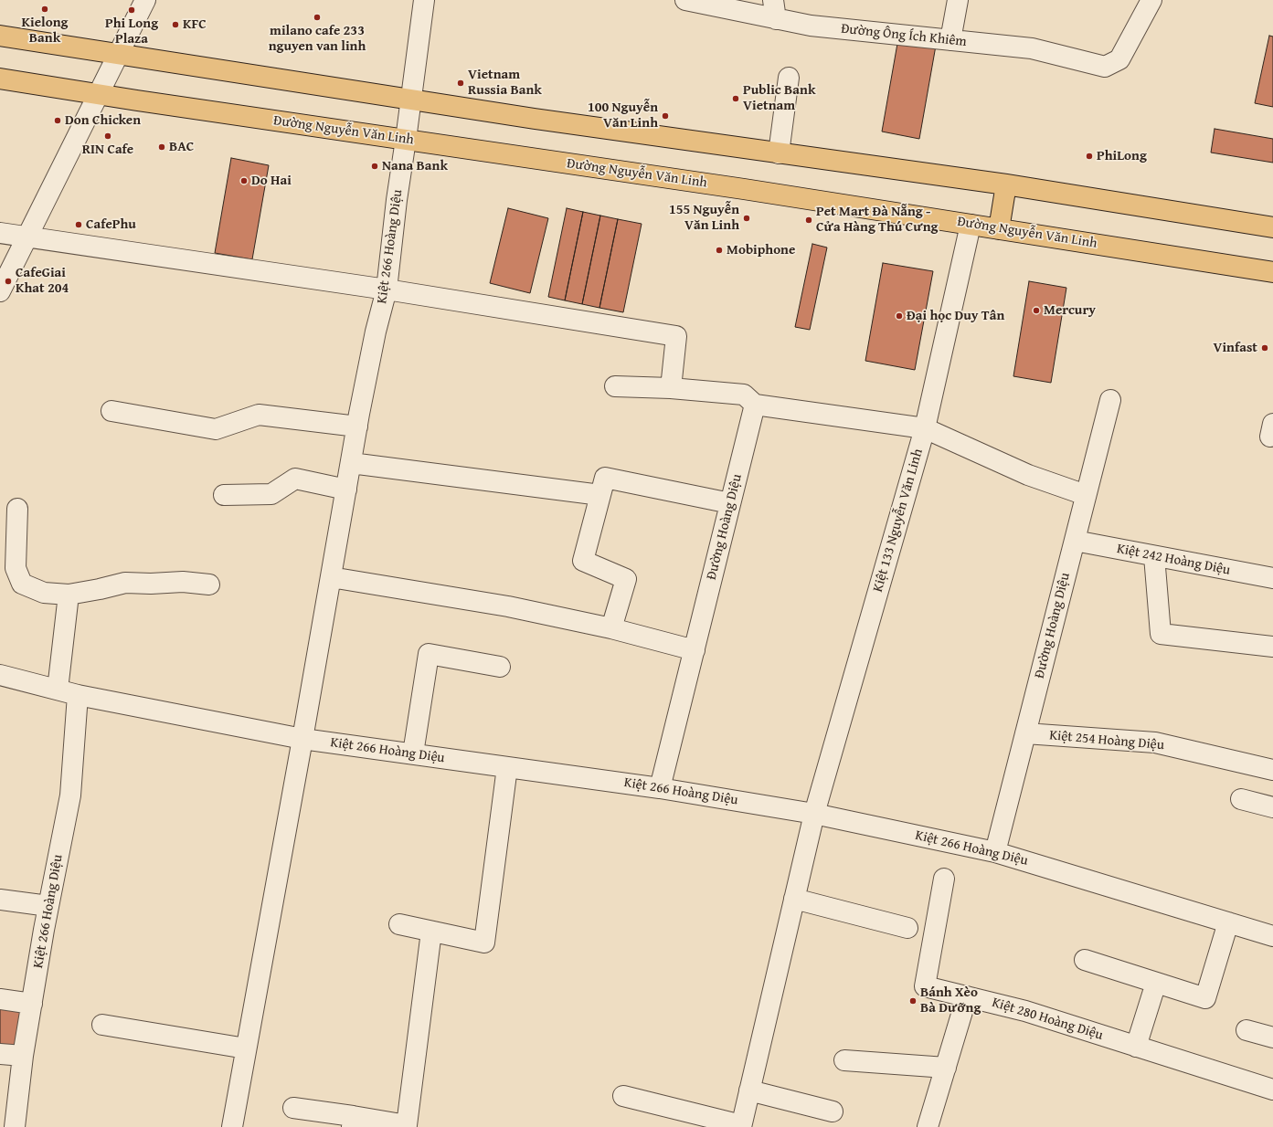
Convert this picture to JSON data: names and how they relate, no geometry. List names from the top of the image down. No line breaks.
{"streets":{"main road":["Đường Nguyễn Văn Linh"],"street":["Đường Ông Ích Khiêm","Kiệt 266 Hoàng Diệu","Kiệt 133 Nguyễn Văn Linh","Đường Hoàng Diệu","Kiệt 242 Hoàng Diệu","Kiệt 254 Hoàng Diệu","Kiệt 280 Hoàng Diệu"]},"crossings":[["Đường Nguyễn Văn Linh","Kiệt 266 Hoàng Diệu"],["Đường Nguyễn Văn Linh","Kiệt 133 Nguyễn Văn Linh"],["Kiệt 266 Hoàng Diệu","Kiệt 133 Nguyễn Văn Linh"],["Kiệt 266 Hoàng Diệu","Đường Hoàng Diệu"],["Đường Hoàng Diệu","Kiệt 242 Hoàng Diệu"],["Đường Hoàng Diệu","Kiệt 254 Hoàng Diệu"]],"places":["Kielong Bank","Phi Long Plaza","milano cafe 233 nguyen van linh","KFC","Vietnam Russia Bank","Public Bank Vietnam","100 Nguyễn Văn Linh","Don Chicken","RIN Cafe","BAC","PhiLong","Nana Bank","Do Hai","155 Nguyễn Văn Linh","Pet Mart Đà Nẵng - Cửa Hàng Thú Cưng","CafePhu","Mobiphone","CafeGiai Khat 204","Mercury","Đại học Duy Tân","Vinfast","Bánh Xèo Bà Dưỡng"]}
